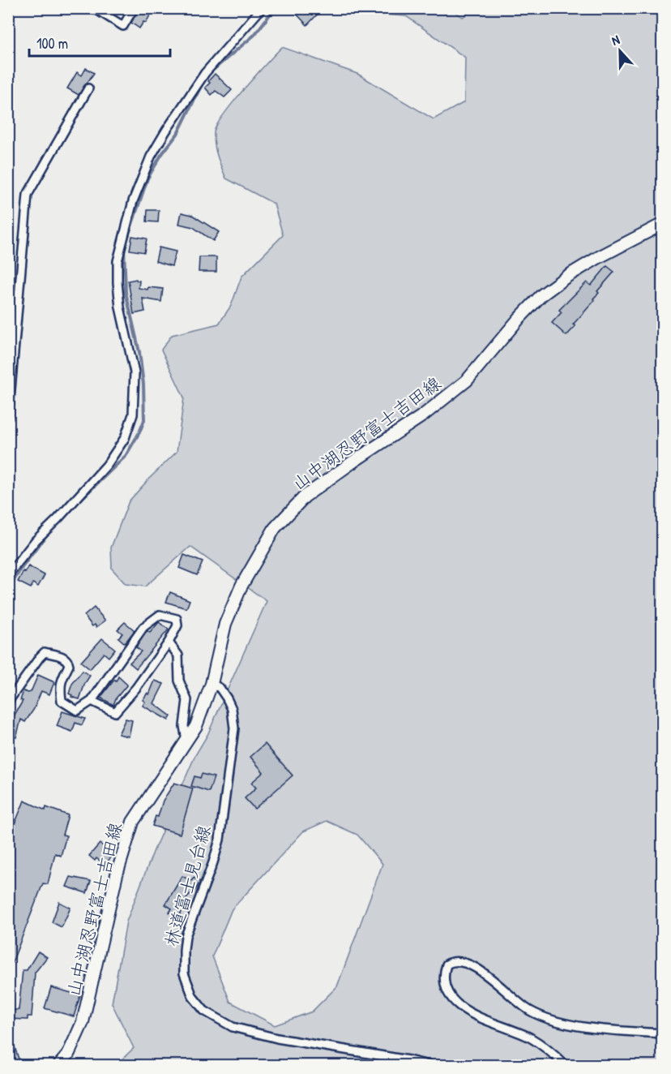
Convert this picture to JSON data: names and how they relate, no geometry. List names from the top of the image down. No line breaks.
{"streets":{"main road":["山中湖忍野富士吉田線"],"street":["林道富士見台線"]},"crossings":[["山中湖忍野富士吉田線","林道富士見台線"]],"scale_bar":"100 m","north":"top"}
